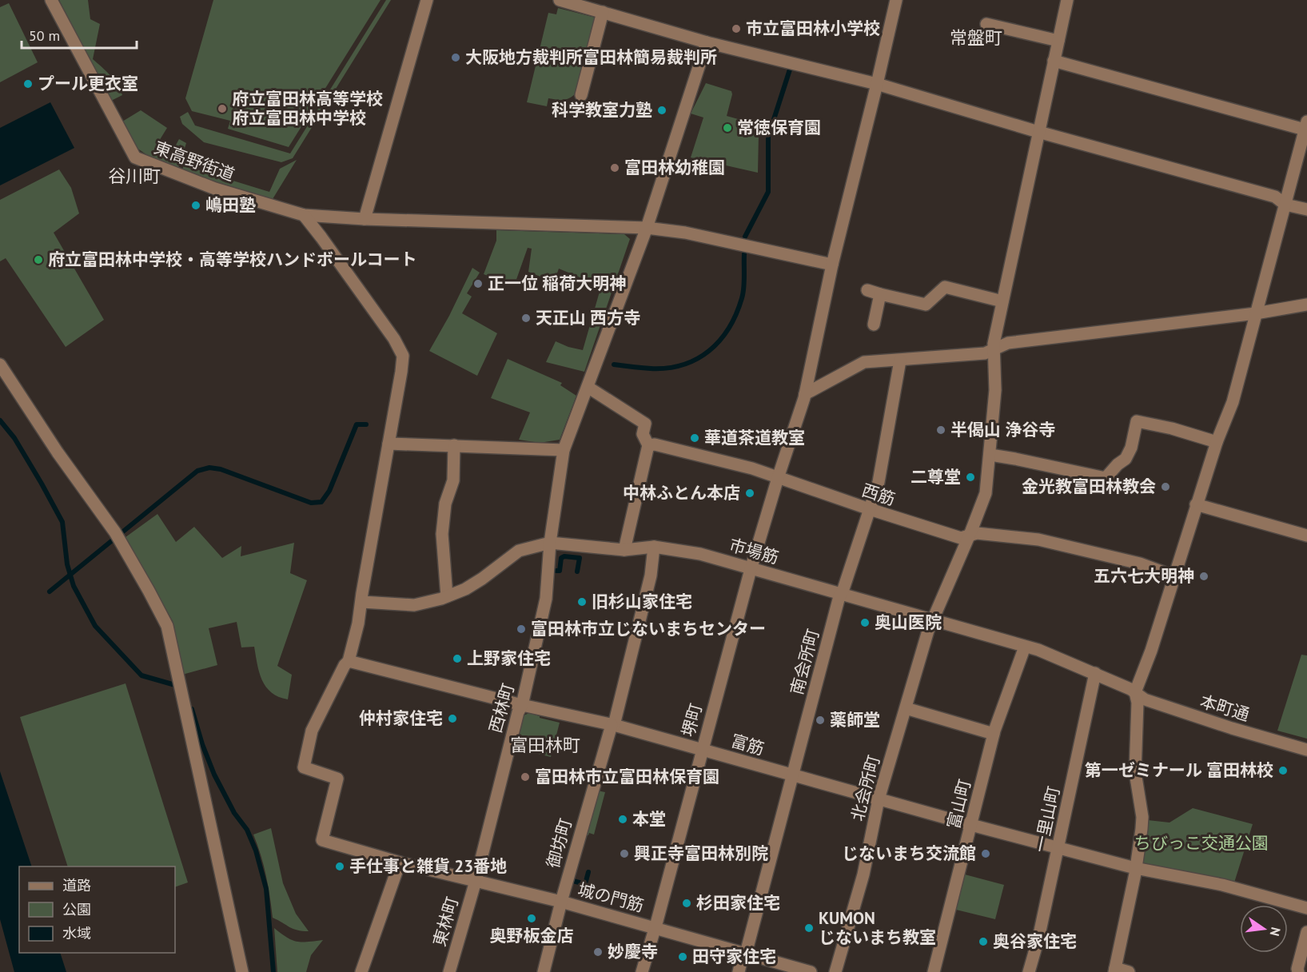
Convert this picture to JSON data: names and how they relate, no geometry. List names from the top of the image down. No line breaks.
{"streets":{"street":["東高野街道","西筋","市場筋","南会所町","西林町","本町通","堺町","富筋","北会所町","富山町","一里山町","御坊町","城の門筋","東林町"]},"crossings":[["東高野街道","西林町"],["東高野街道","堺町"],["西筋","南会所町"],["西筋","堺町"],["西筋","北会所町"],["市場筋","南会所町"],["市場筋","西林町"],["市場筋","本町通"],["市場筋","堺町"],["市場筋","北会所町"],["市場筋","富山町"],["市場筋","一里山町"],["市場筋","御坊町"],["南会所町","富筋"],["南会所町","城の門筋"],["西林町","富筋"],["西林町","城の門筋"],["西林町","東林町"],["堺町","富筋"],["堺町","城の門筋"],["富筋","北会所町"],["富筋","富山町"],["富筋","一里山町"],["富筋","御坊町"],["富筋","城の門筋"],["御坊町","城の門筋"],["城の門筋","東林町"]],"districts":["常盤町","谷川町","富田林町"],"parks":["ちびっこ交通公園"],"places":["市立富田林小学校","大阪地方裁判所富田林簡易裁判所","プール更衣室","府立富田林高等学校 府立富田林中学校","科学教室力塾","常徳保育園","富田林幼稚園","嶋田塾","府立富田林中学校・高等学校ハンドボールコート","正一位 稲荷大明神","天正山 西方寺","半偈山 浄谷寺","華道茶道教室","二尊堂","金光教富田林教会","中林ふとん本店","五六七大明神","旧杉山家住宅","奥山医院","富田林市立じないまちセンター","上野家住宅","仲村家住宅","薬師堂","第一ゼミナール 富田林校","富田林市立富田林保育園","本堂","興正寺富田林別院","じないまち交流館","手仕事と雑貨 23番地","杉田家住宅","奥野板金店","KUMON じないまち教室","奥谷家住宅","妙慶寺","田守家住宅"],"legend":["道路","公園","水域"],"scale_bar":"50 m","north":"right"}
